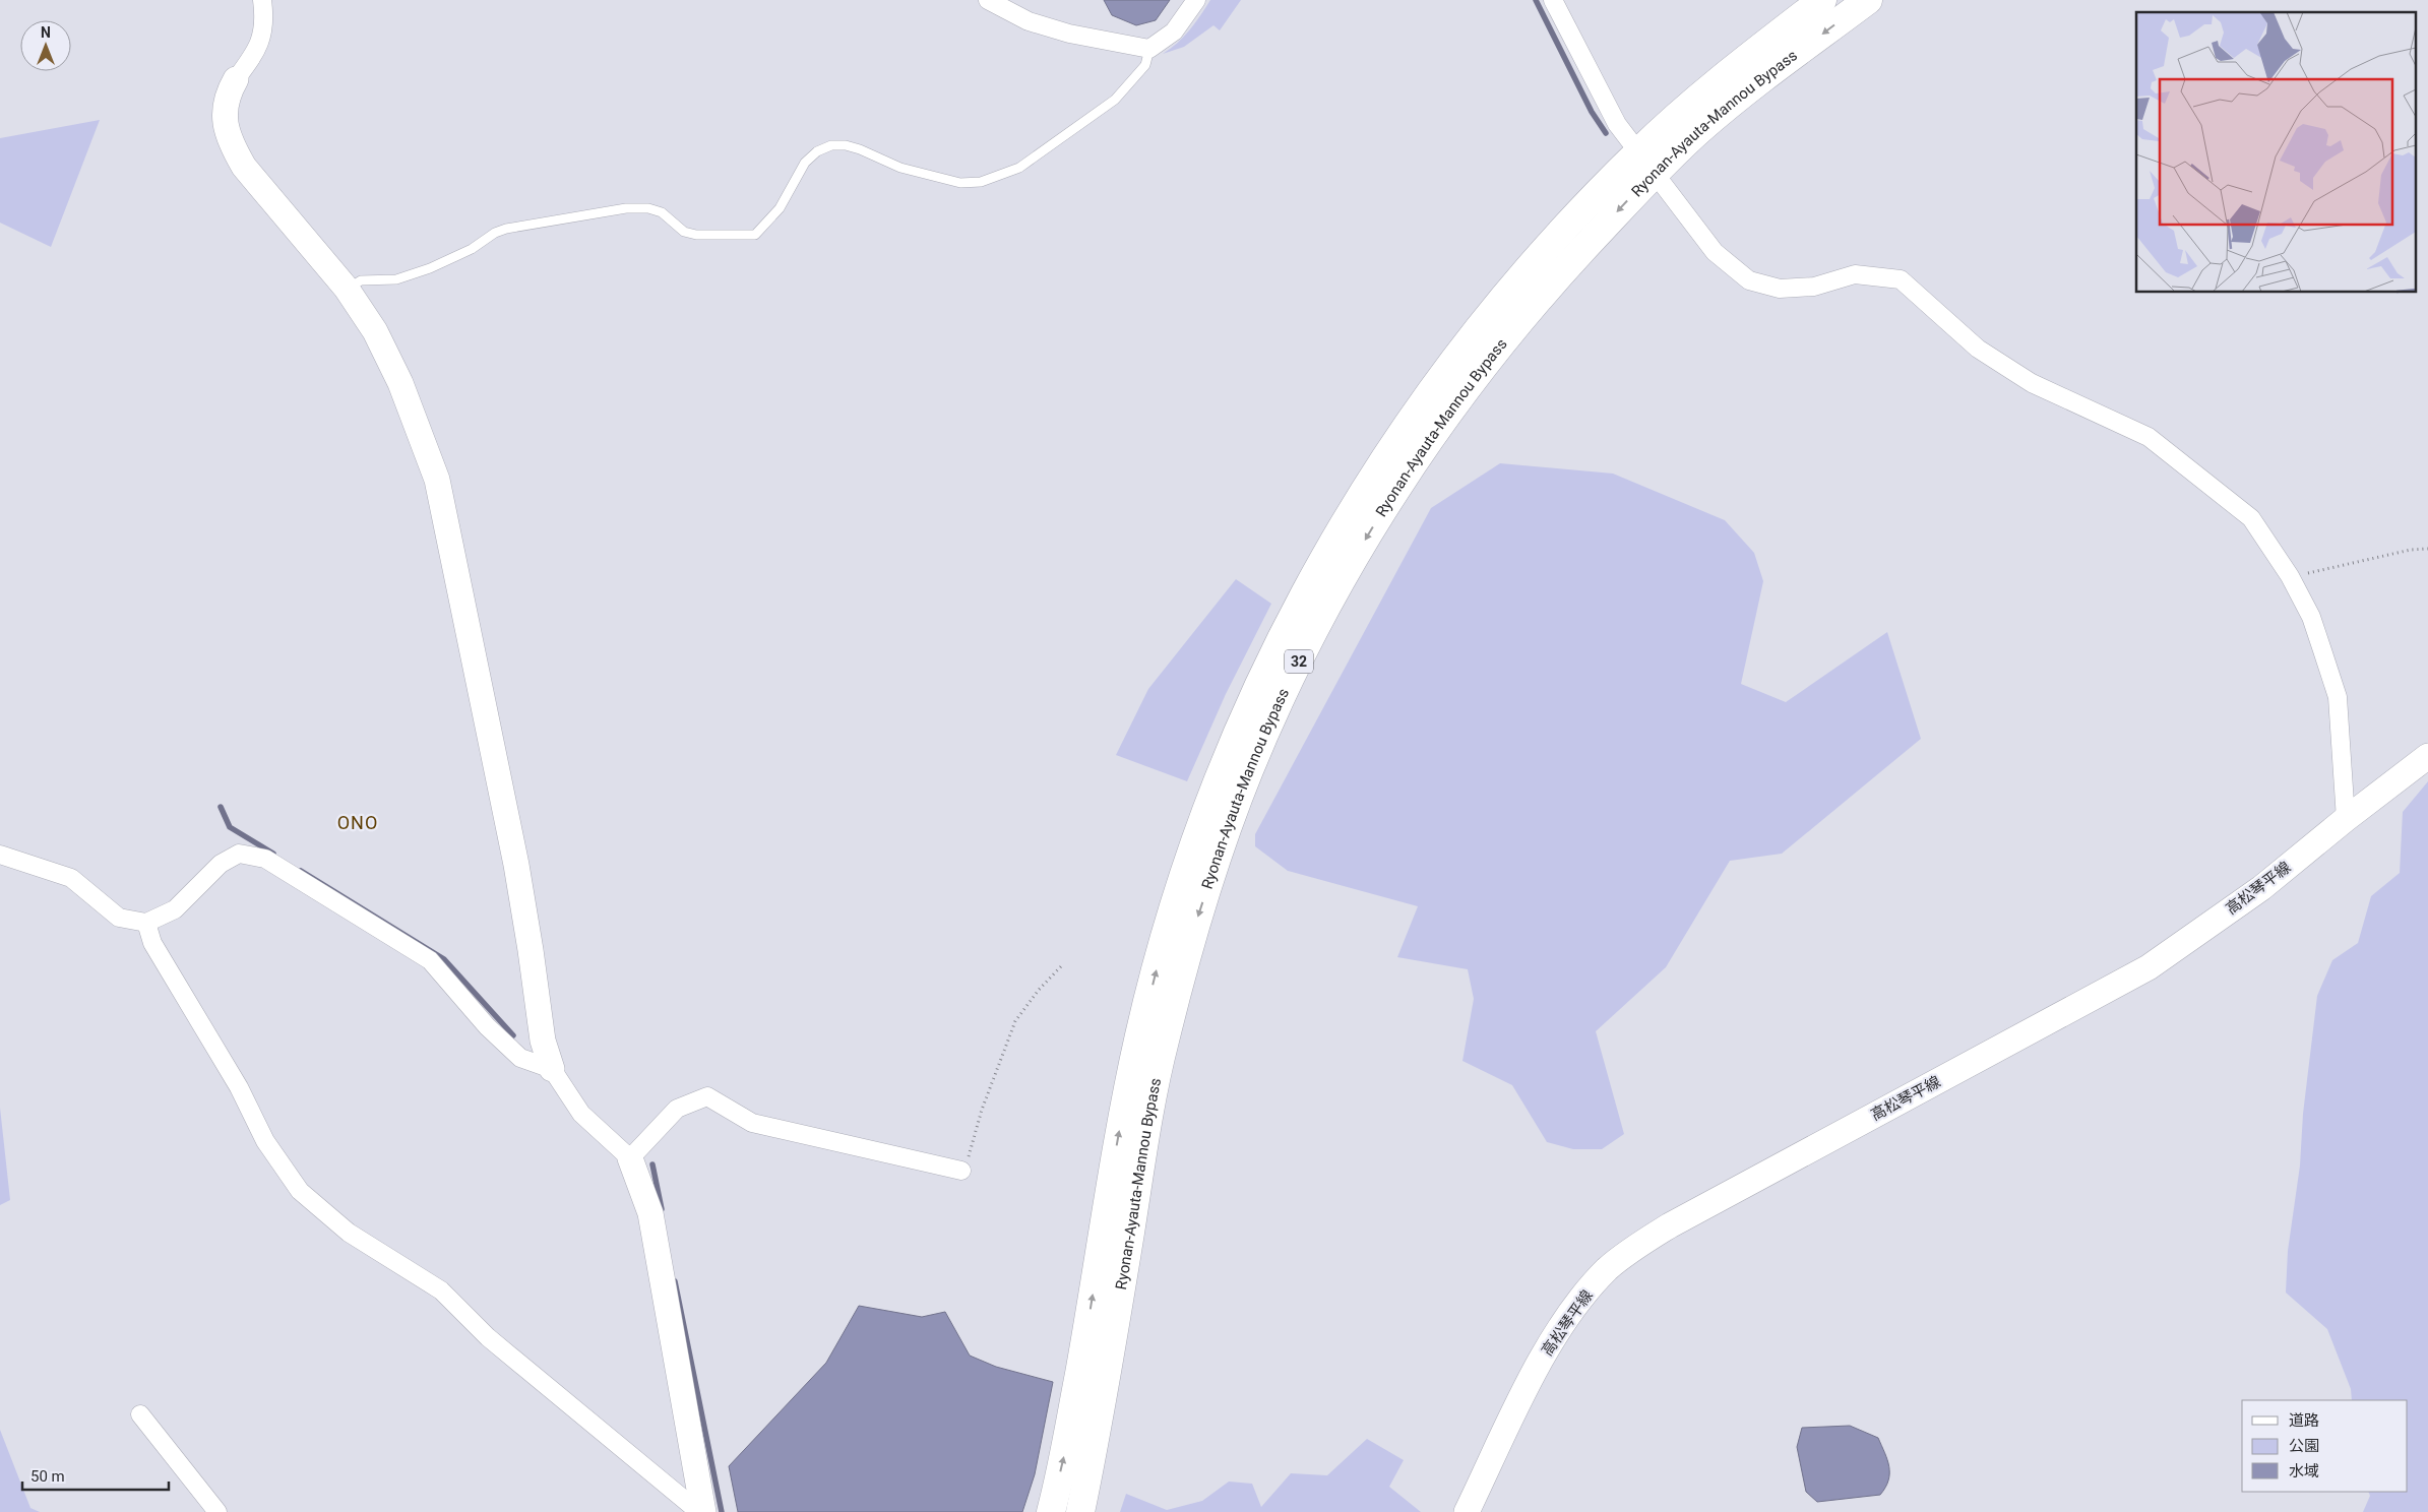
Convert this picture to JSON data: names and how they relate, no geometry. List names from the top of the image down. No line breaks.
{"streets":{"highway":["Ryonan-Ayauta-Mannou Bypass","32"],"street":["高松琴平線"]},"districts":["ONO"],"legend":["道路","公園","水域"],"scale_bar":"50 m","north":"top"}
